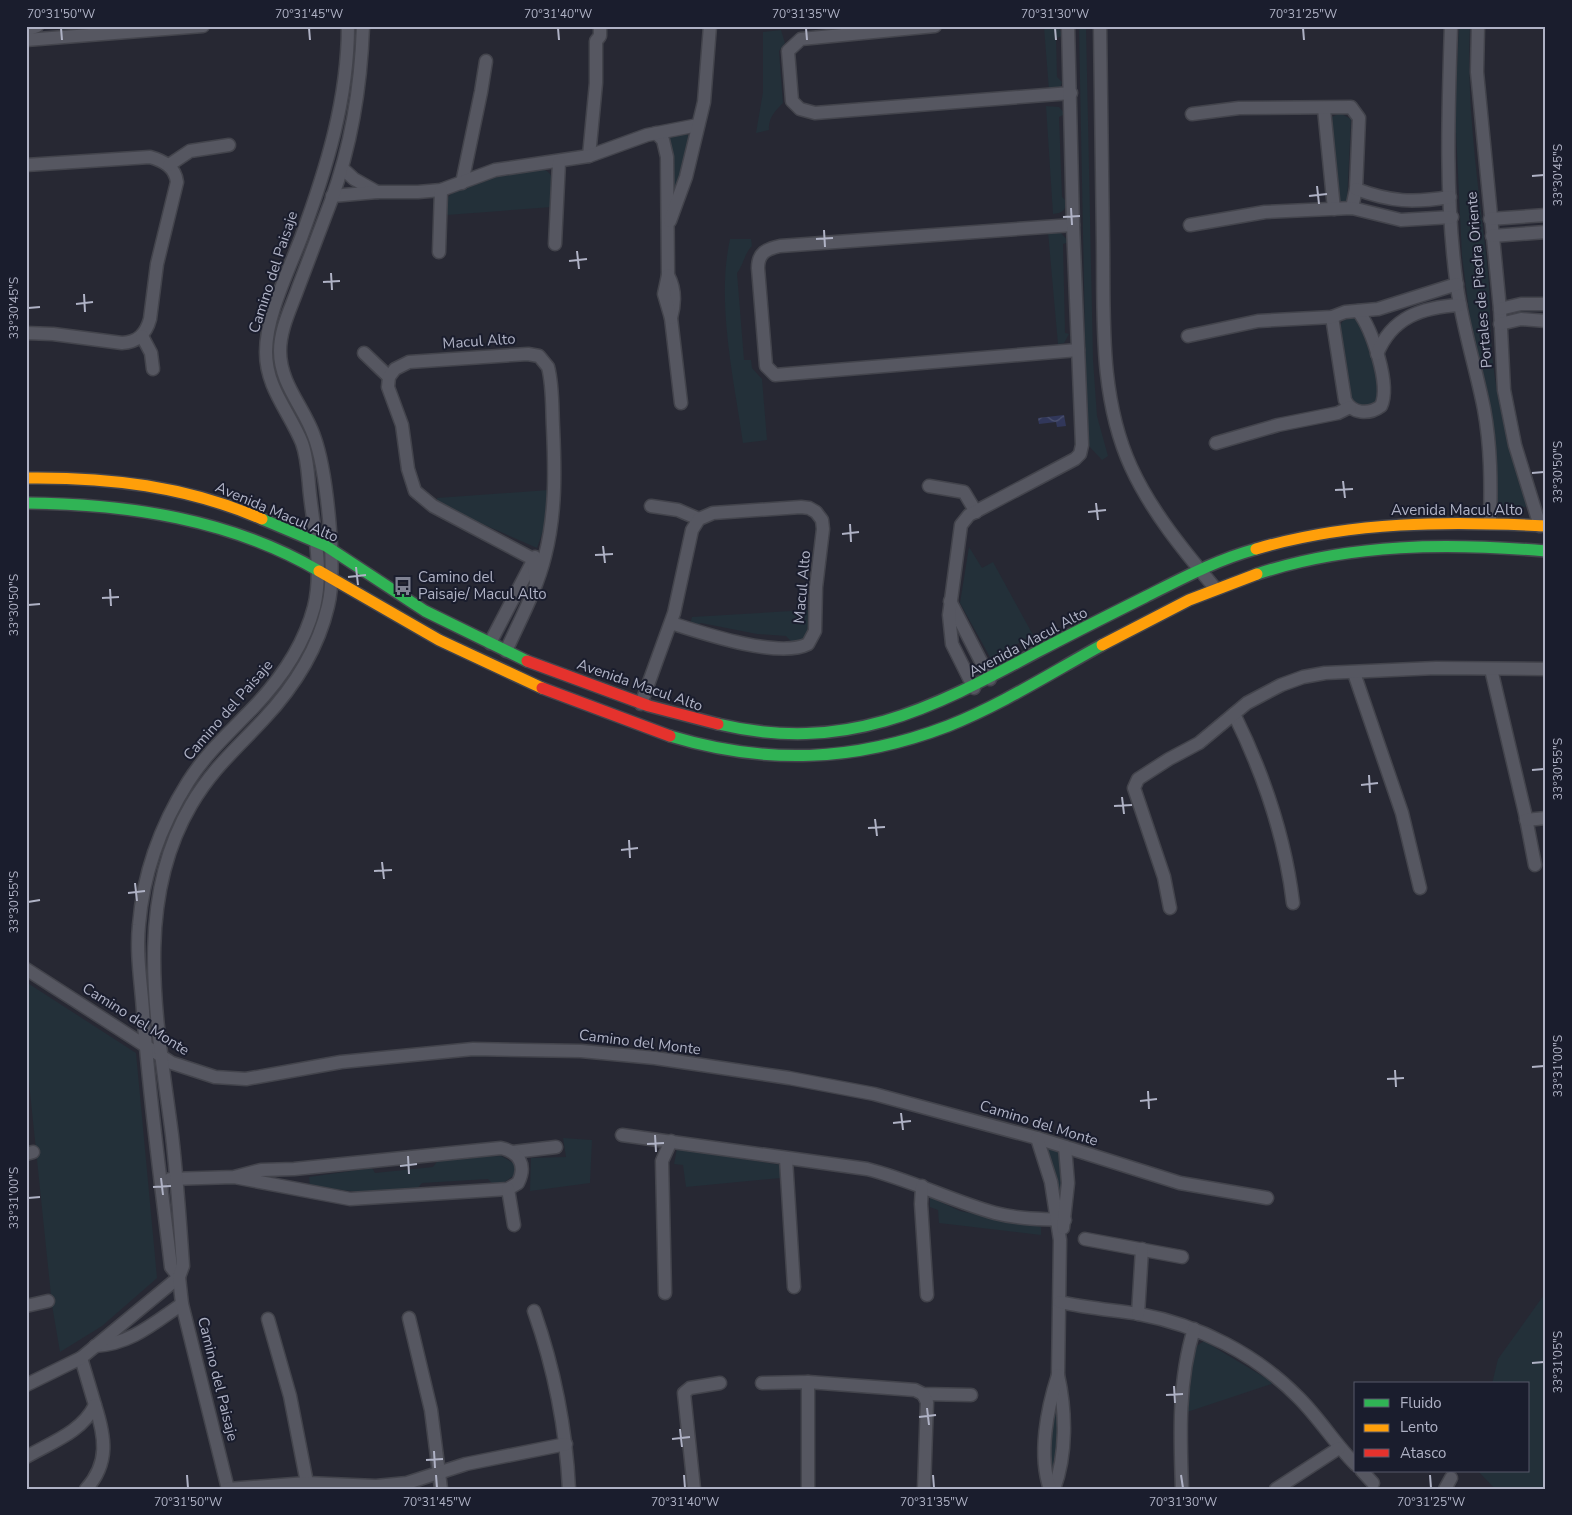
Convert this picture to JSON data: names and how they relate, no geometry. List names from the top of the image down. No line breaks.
{"streets":{"street":["Camino del Paisaje","Portales de Piedra Oriente","Macul Alto","Avenida Macul Alto","Camino del Monte"]},"crossings":[["Camino del Paisaje","Avenida Macul Alto"],["Camino del Paisaje","Camino del Monte"],["Portales de Piedra Oriente","Avenida Macul Alto"],["Macul Alto","Avenida Macul Alto"]],"places":{"bus stop":["Camino del Paisaje/ Macul Alto"]},"legend":["Fluido","Lento","Atasco"],"coordinates":["70°31'50\"W","70°31'45\"W","70°31'40\"W","70°31'35\"W","70°31'30\"W","70°31'25\"W","33°30'45\"S","33°30'50\"S","33°30'55\"S","33°31'00\"S","33°31'05\"S"]}
